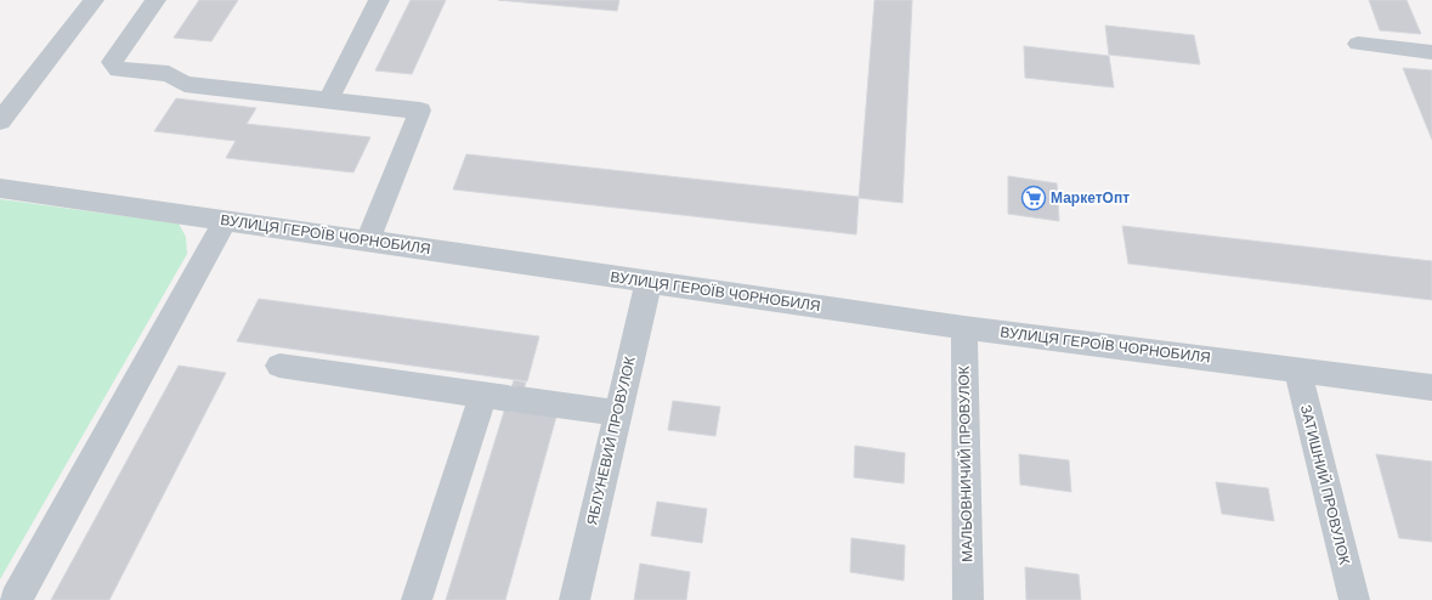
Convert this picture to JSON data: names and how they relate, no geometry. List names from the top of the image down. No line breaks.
{"streets":{"street":["ВУЛИЦЯ ГЕРОЇВ ЧОРНОБИЛЯ","ЯБЛУНЕВИЙ ПРОВУЛОК","МАЛЬОВНИЧИЙ ПРОВУЛОК","ЗАТИШНИЙ ПРОВУЛОК"]},"crossings":[["ВУЛИЦЯ ГЕРОЇВ ЧОРНОБИЛЯ","ЯБЛУНЕВИЙ ПРОВУЛОК"],["ВУЛИЦЯ ГЕРОЇВ ЧОРНОБИЛЯ","МАЛЬОВНИЧИЙ ПРОВУЛОК"],["ВУЛИЦЯ ГЕРОЇВ ЧОРНОБИЛЯ","ЗАТИШНИЙ ПРОВУЛОК"]],"places":{"supermarket":["МаркетОпт"]}}
